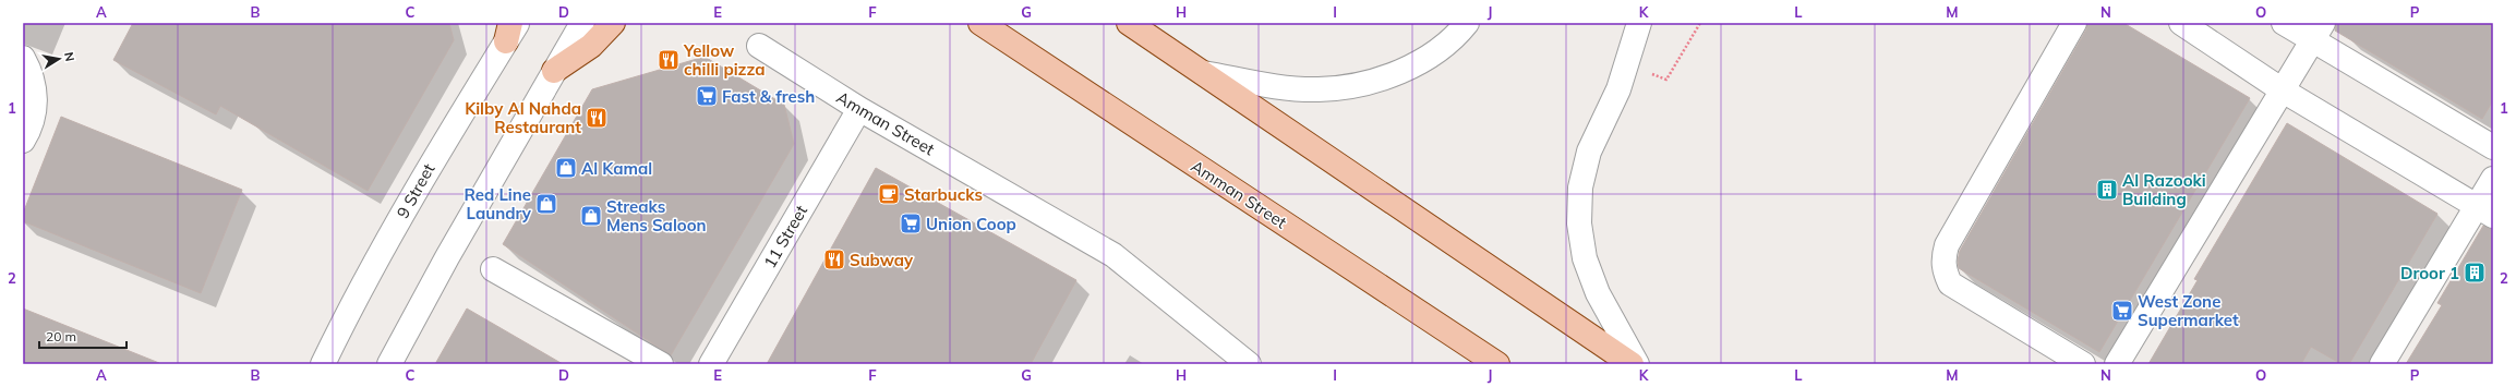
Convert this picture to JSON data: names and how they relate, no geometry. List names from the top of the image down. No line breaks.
{"streets":{"main road":["Amman Street"],"street":["9 Street","11 Street"]},"crossings":[["Amman Street","11 Street"]],"places":{"restaurant":["Yellow chilli pizza","Kilby Al Nahda Restaurant","Subway"],"supermarket":["Fast & fresh","Union Coop","West Zone Supermarket"],"shop":["Al Kamal","Red Line Laundry","Streaks Mens Saloon"],"building":["Al Razooki Building","Droor 1"],"cafe":["Starbucks"]},"scale_bar":"20 m","north":"right","grid":{"columns":["A","B","C","D","E","F","G","H","I","J","K","L","M","N","O","P"],"rows":["1","2"]}}
